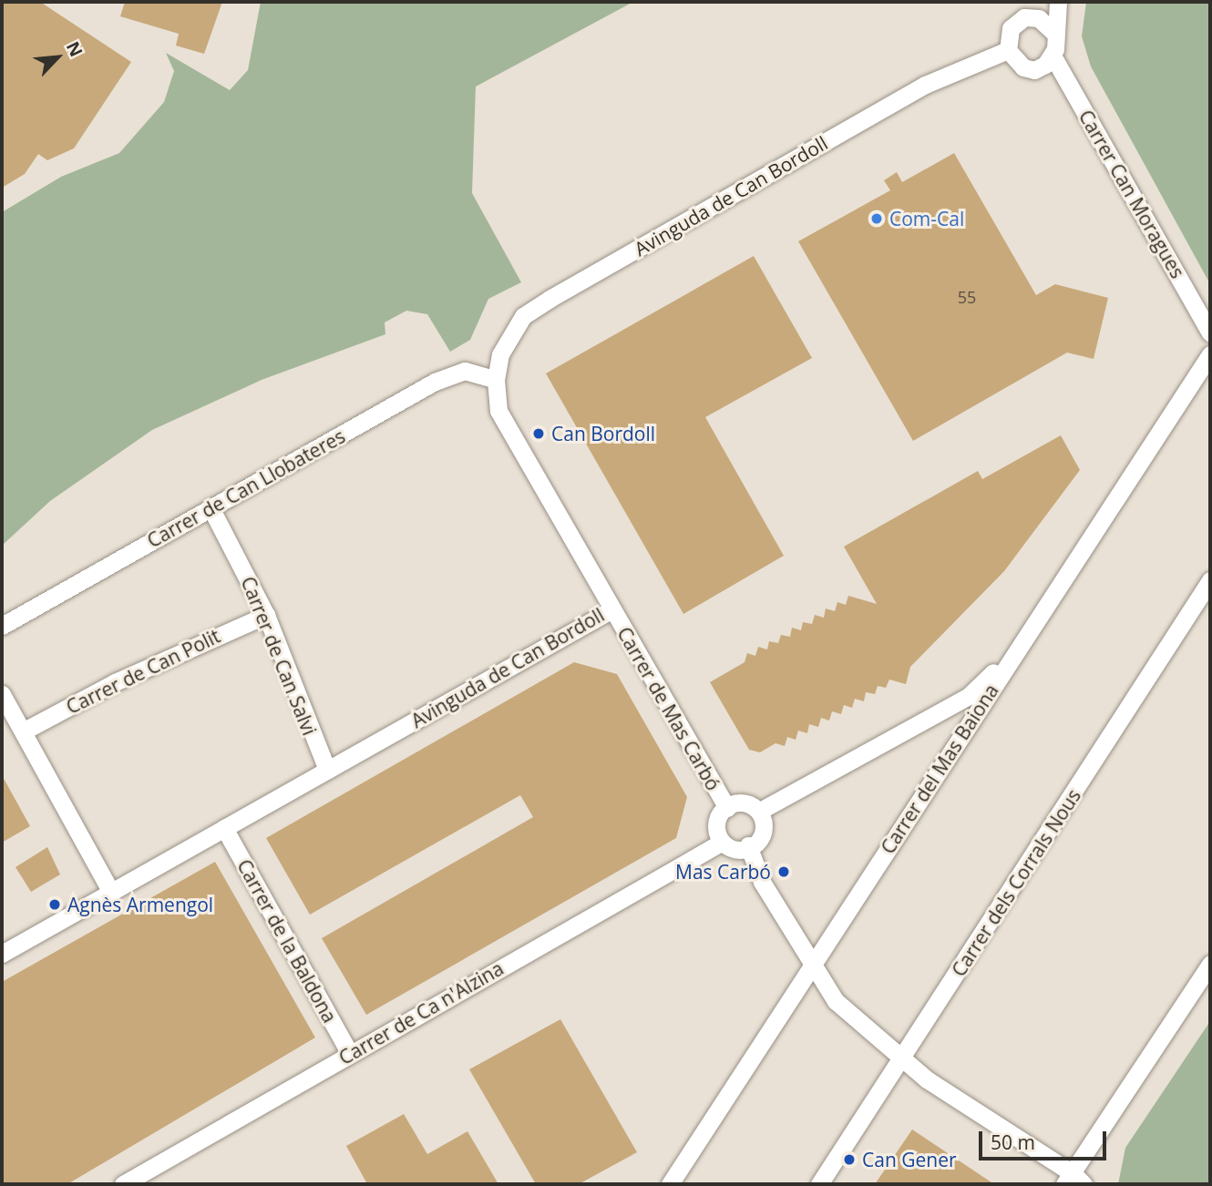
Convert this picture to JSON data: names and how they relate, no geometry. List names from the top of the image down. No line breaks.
{"streets":{"street":["Carrer Can Moragues","Avinguda de Can Bordoll","Carrer de Can Llobateres","Carrer de Can Salvi","Carrer de Can Polit","Carrer de Mas Carbó","Carrer del Mas Baiona","Carrer dels Corrals Nous","Carrer de la Baldona","Carrer de Ca n'Alzina"]},"crossings":[["Carrer Can Moragues","Avinguda de Can Bordoll"],["Avinguda de Can Bordoll","Carrer de Can Llobateres"],["Avinguda de Can Bordoll","Carrer de Can Salvi"],["Avinguda de Can Bordoll","Carrer de Mas Carbó"],["Avinguda de Can Bordoll","Carrer de la Baldona"],["Carrer de Can Llobateres","Carrer de Can Salvi"],["Carrer de Can Salvi","Carrer de Can Polit"],["Carrer de Mas Carbó","Carrer de Ca n'Alzina"],["Carrer de la Baldona","Carrer de Ca n'Alzina"]],"places":["Com-Cal","Can Bordoll","Mas Carbó","Agnès Armengol","Can Gener"],"house_numbers":["55"],"scale_bar":"50 m","north":"top right"}
